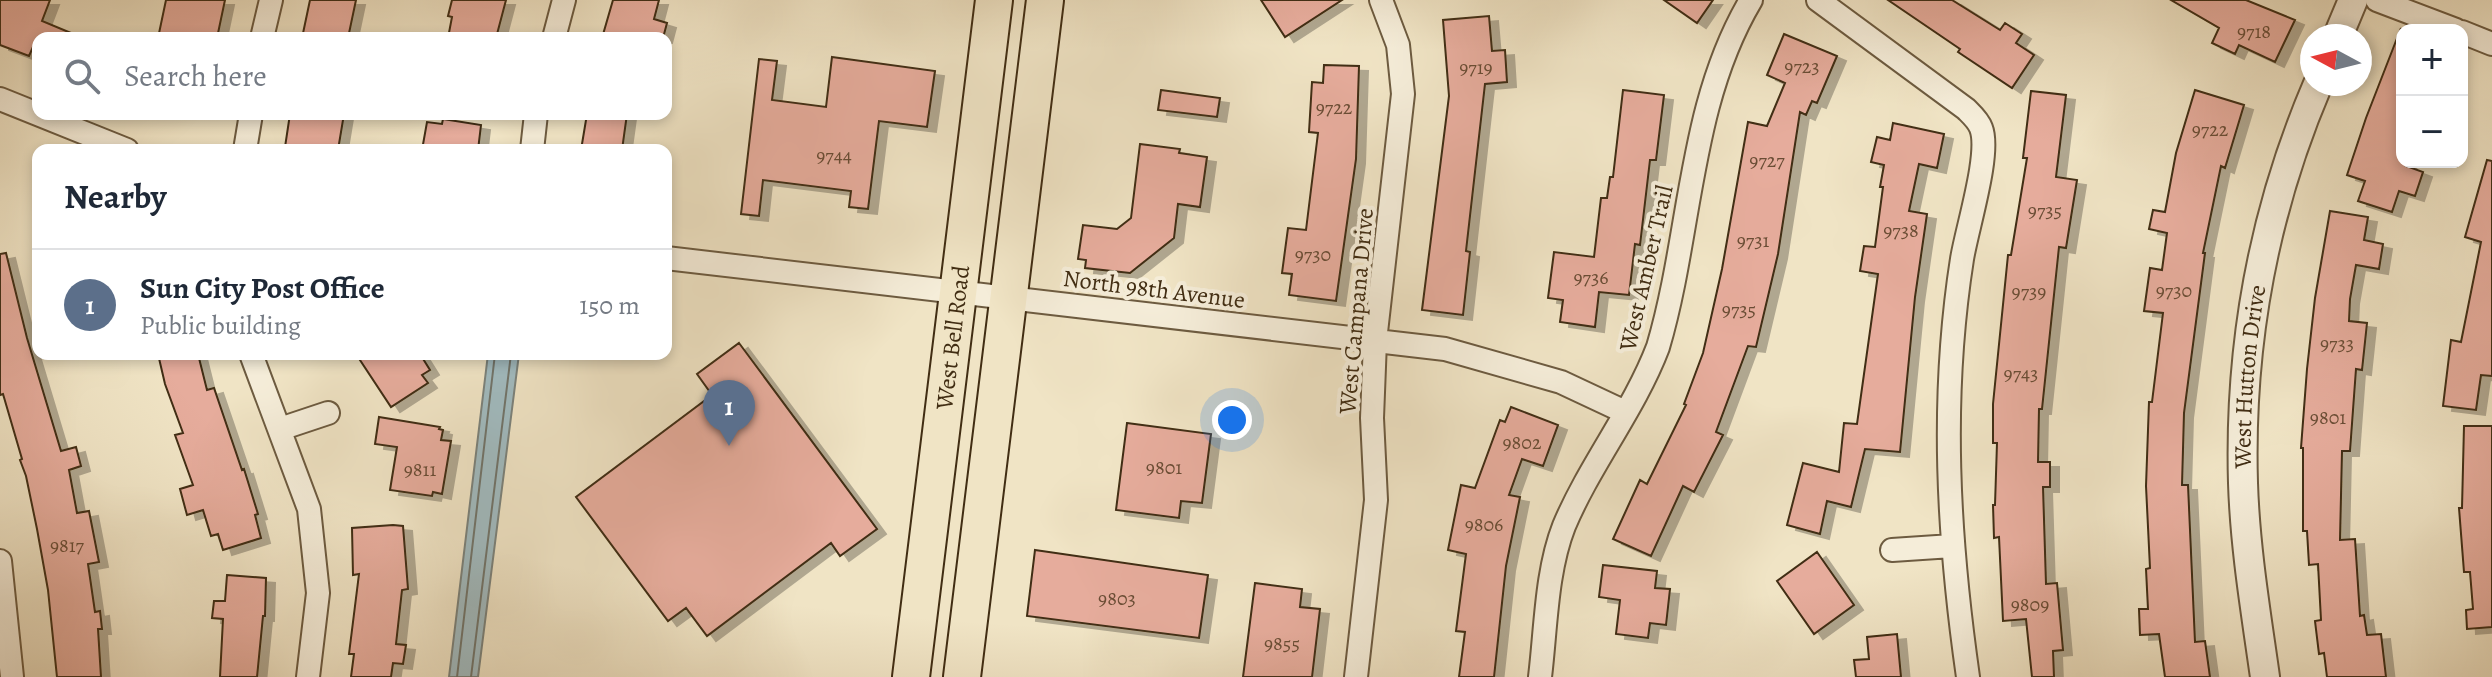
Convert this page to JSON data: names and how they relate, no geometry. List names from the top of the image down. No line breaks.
{"streets":{"main road":["West Bell Road"],"street":["West Amber Trail","North 98th Avenue","West Campana Drive","West Hutton Drive"]},"crossings":[["West Amber Trail","North 98th Avenue"],["North 98th Avenue","West Campana Drive"],["North 98th Avenue","West Bell Road"]],"house_numbers":["9718","9723","9719","9722","9722","9744","9727","9735","9738","9731","9730","9736","9730","9739","9735","9733","9743","9801","9802","9801","9811","9806","9817","9803","9809","9855"],"north":"left","page":{"map_buttons":["+","−"],"search":"Search here","heading":"Nearby","list":[{"mark":"1","name":"Sun City Post Office","note":"Public building","value":"150 m"}],"pins":"1"}}
